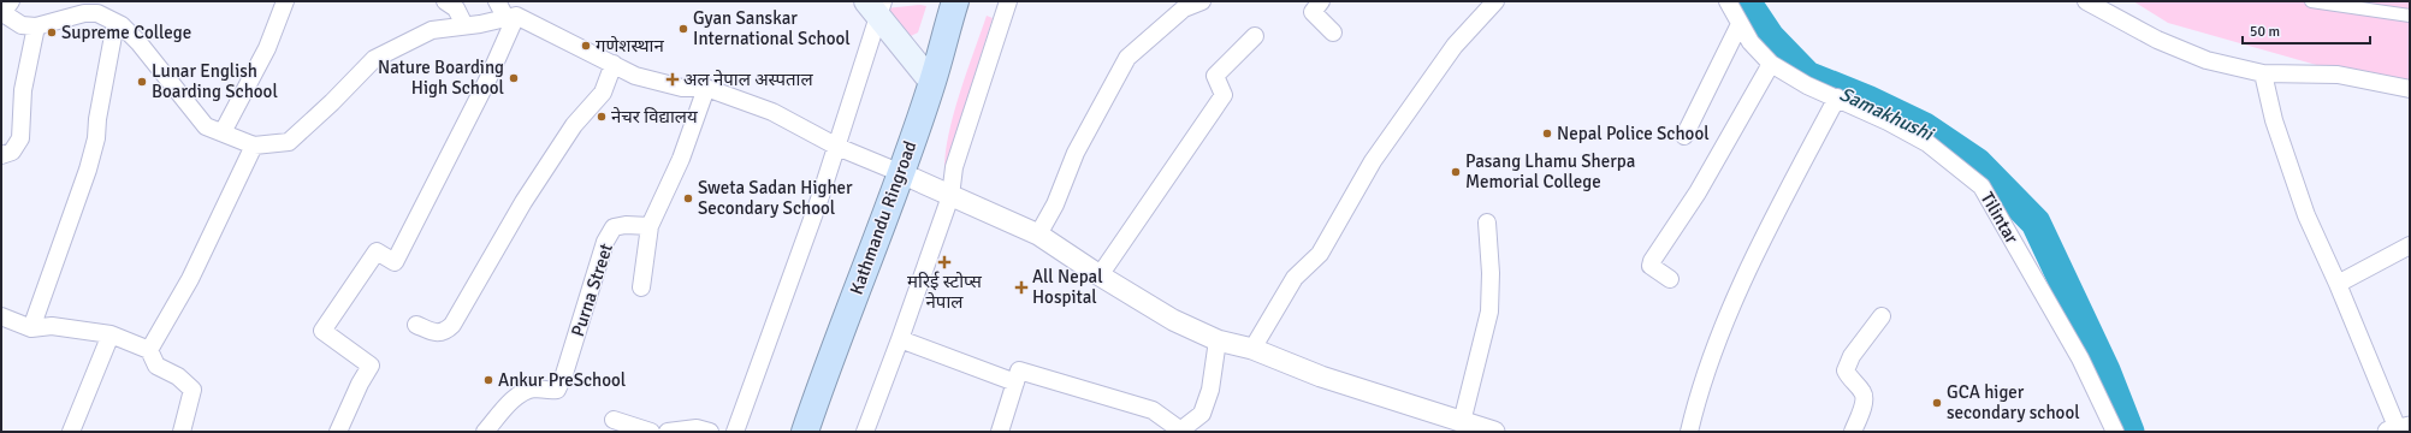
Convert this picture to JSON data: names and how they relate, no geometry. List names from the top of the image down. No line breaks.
{"streets":{"highway":["Kathmandu Ringroad"],"street":["Tilintar","Purna Street"]},"water":["Samakhushi"],"places":{"other":["Gyan Sanskar International School","Supreme College","गणेशस्थान","Nature Boarding High School","Lunar English Boarding School","नेचर विद्यालय","Nepal Police School","Pasang Lhamu Sherpa Memorial College","Sweta Sadan Higher Secondary School","Ankur PreSchool","GCA higer secondary school"],"health":["अल नेपाल अस्पताल","मरिई स्टोप्स नेपाल","All Nepal Hospital"]},"scale_bar":"50 m"}
